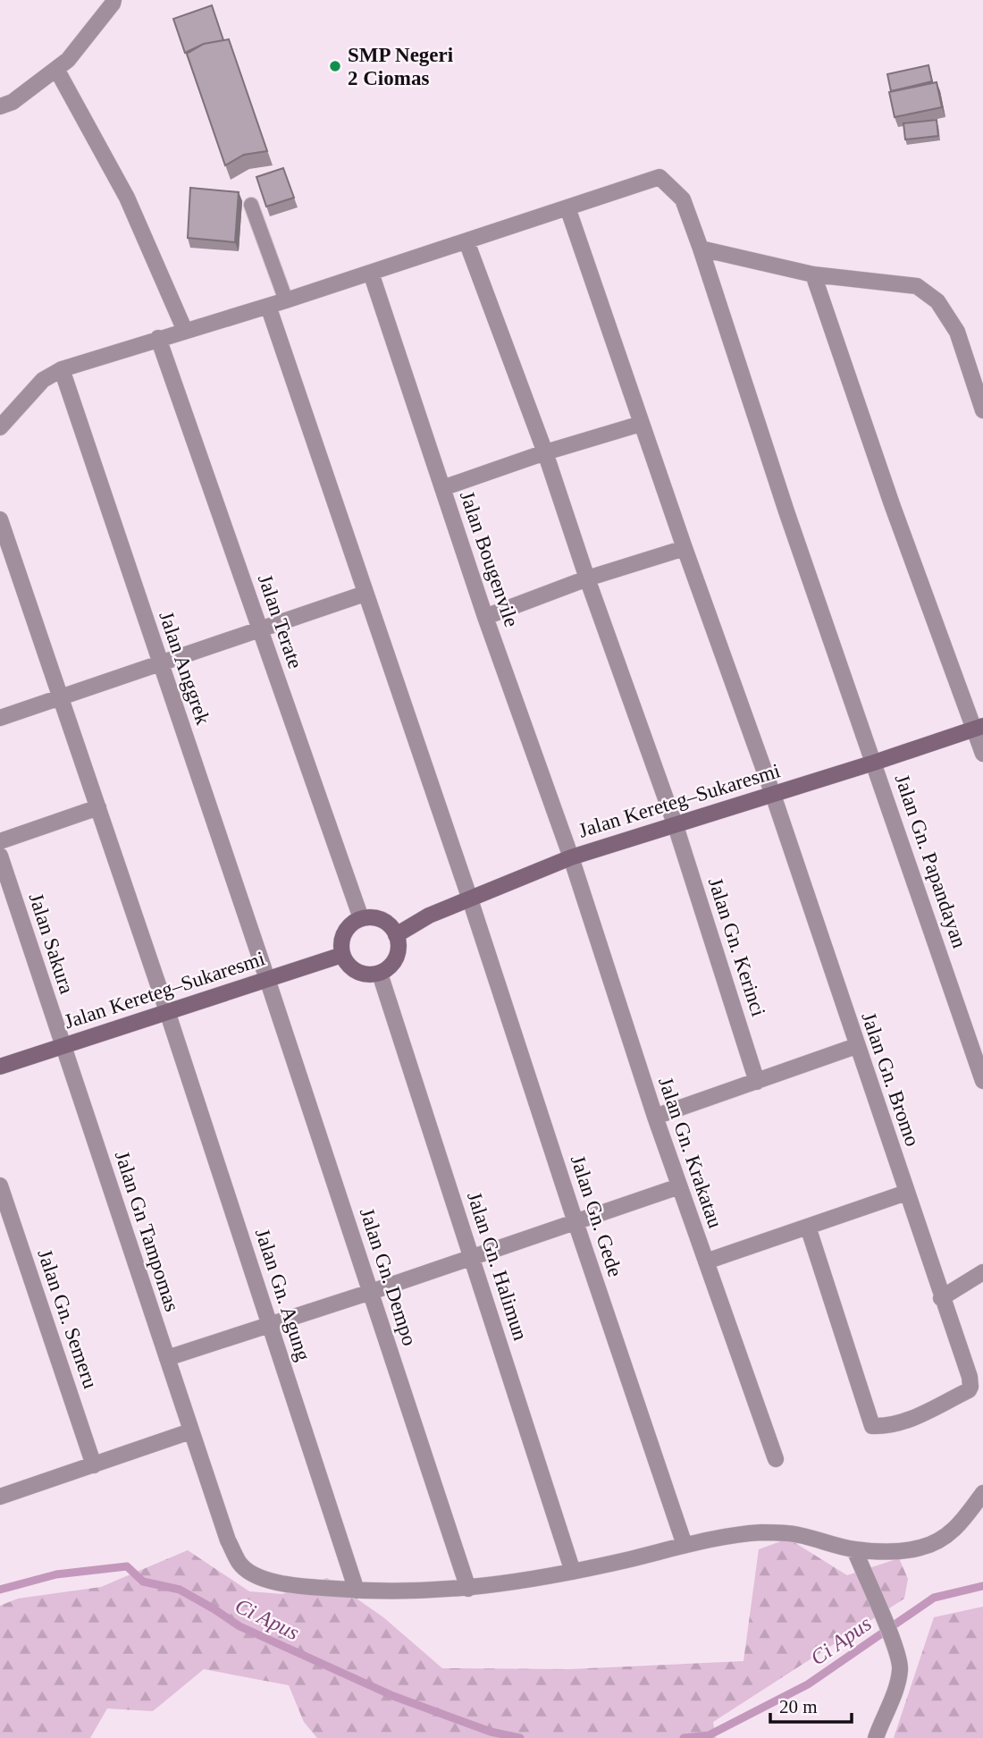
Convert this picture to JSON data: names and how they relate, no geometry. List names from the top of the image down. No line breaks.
{"streets":{"street":["Jalan Bougenvile","Jalan Terate","Jalan Anggrek","Jalan Kereteg–Sukaresmi","Jalan Gn. Papandayan","Jalan Sakura","Jalan Gn. Kerinci","Jalan Gn. Bromo","Jalan Gn. Krakatau","Jalan Gn. Gede","Jalan Gn Tampomas","Jalan Gn. Halimun","Jalan Gn. Dempo","Jalan Gn. Agung","Jalan Gn. Semeru"]},"crossings":[["Jalan Bougenvile","Jalan Kereteg–Sukaresmi"],["Jalan Bougenvile","Jalan Gn. Krakatau"],["Jalan Terate","Jalan Kereteg–Sukaresmi"],["Jalan Terate","Jalan Gn. Halimun"],["Jalan Anggrek","Jalan Kereteg–Sukaresmi"],["Jalan Anggrek","Jalan Gn. Dempo"],["Jalan Kereteg–Sukaresmi","Jalan Gn. Papandayan"],["Jalan Kereteg–Sukaresmi","Jalan Sakura"],["Jalan Kereteg–Sukaresmi","Jalan Gn. Kerinci"],["Jalan Kereteg–Sukaresmi","Jalan Gn. Bromo"],["Jalan Kereteg–Sukaresmi","Jalan Gn. Krakatau"],["Jalan Kereteg–Sukaresmi","Jalan Gn. Gede"],["Jalan Kereteg–Sukaresmi","Jalan Gn Tampomas"],["Jalan Kereteg–Sukaresmi","Jalan Gn. Halimun"],["Jalan Kereteg–Sukaresmi","Jalan Gn. Dempo"],["Jalan Kereteg–Sukaresmi","Jalan Gn. Agung"],["Jalan Gn. Papandayan","Jalan Gn. Bromo"],["Jalan Sakura","Jalan Gn Tampomas"],["Jalan Gn. Gede","Jalan Gn Tampomas"],["Jalan Gn Tampomas","Jalan Gn. Halimun"],["Jalan Gn Tampomas","Jalan Gn. Dempo"],["Jalan Gn Tampomas","Jalan Gn. Agung"]],"water":["Ci Apus"],"places":["SMP Negeri 2 Ciomas"],"scale_bar":"20 m"}
